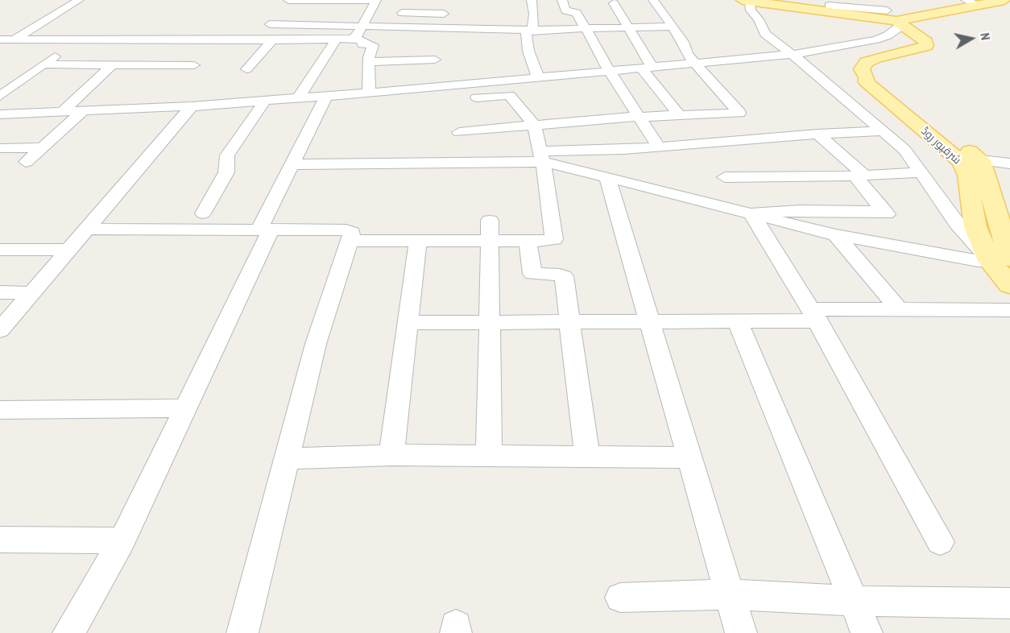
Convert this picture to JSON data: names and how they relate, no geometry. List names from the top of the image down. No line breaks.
{"streets":{"main road":["شرقپور روڈ"]},"north":"right"}
